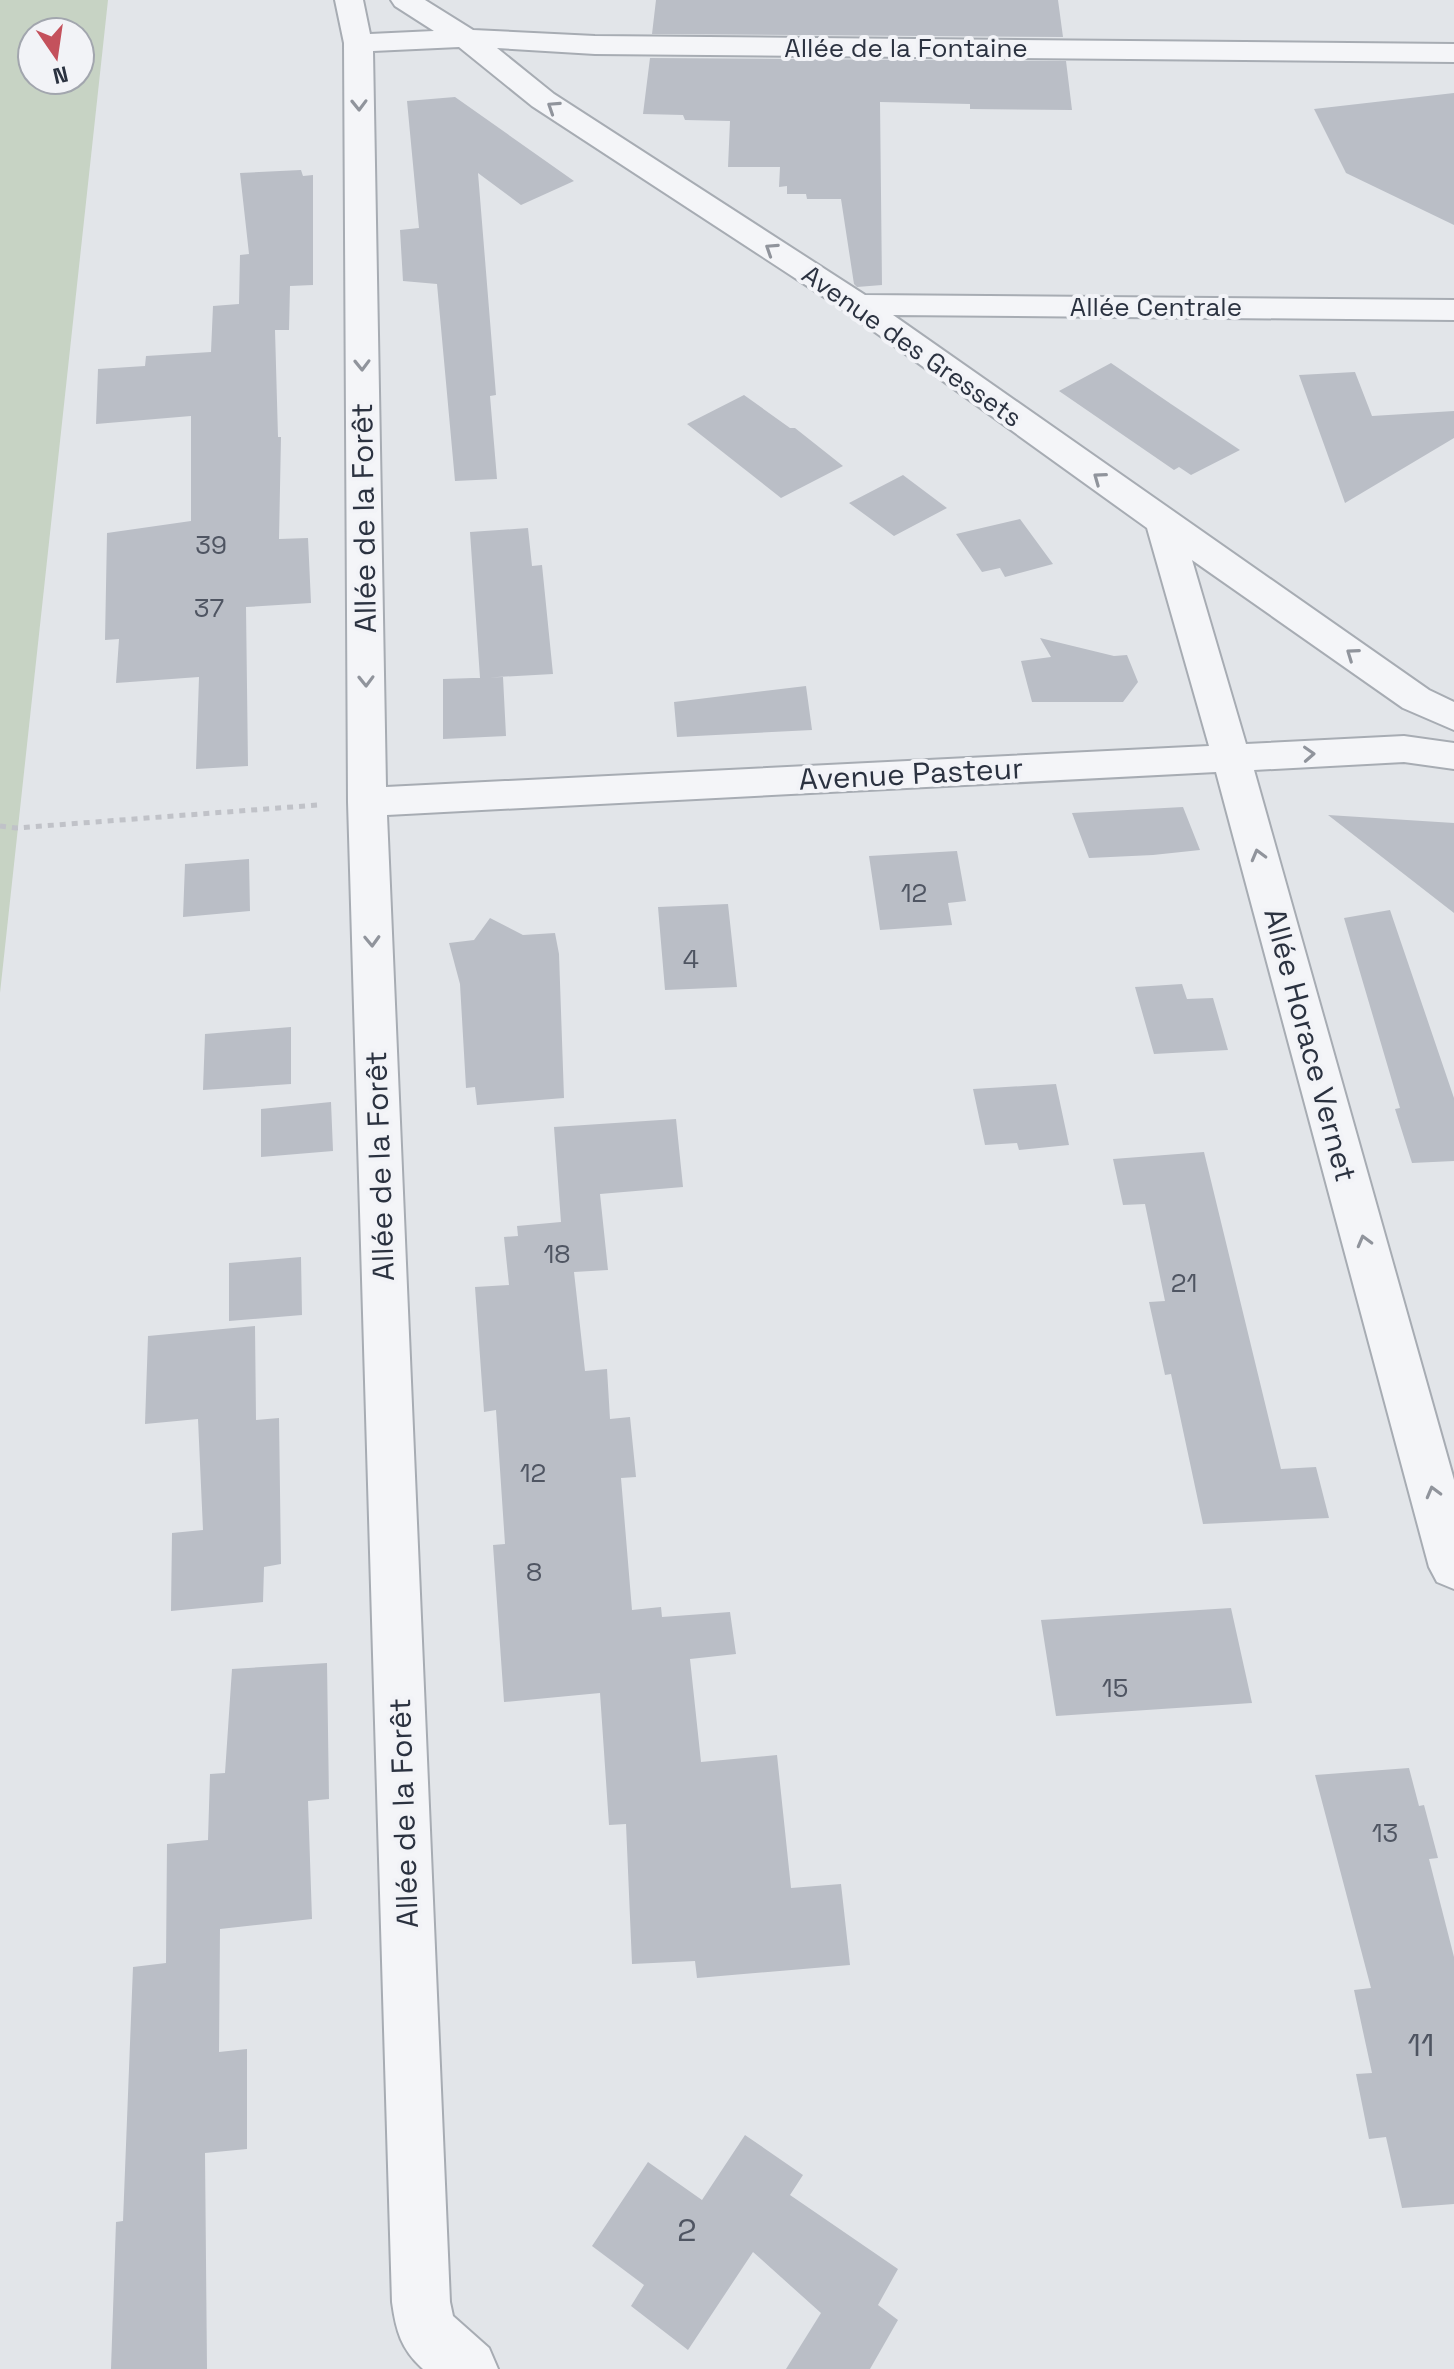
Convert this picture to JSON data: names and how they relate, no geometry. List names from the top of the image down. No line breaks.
{"streets":{"street":["Allée de la Fontaine","Allée Centrale","Avenue des Gressets","Allée de la Forêt","Avenue Pasteur","Allée Horace Vernet"]},"crossings":[["Allée de la Fontaine","Avenue des Gressets"],["Allée de la Fontaine","Allée de la Forêt"],["Allée Centrale","Avenue des Gressets"],["Avenue des Gressets","Allée Horace Vernet"],["Allée de la Forêt","Avenue Pasteur"],["Avenue Pasteur","Allée Horace Vernet"]],"one_way":["Avenue des Gressets","Allée de la Forêt","Allée Horace Vernet"],"house_numbers":["39","37","12","4","18","21","12","8","15","13","11","2"],"north":"bottom"}
